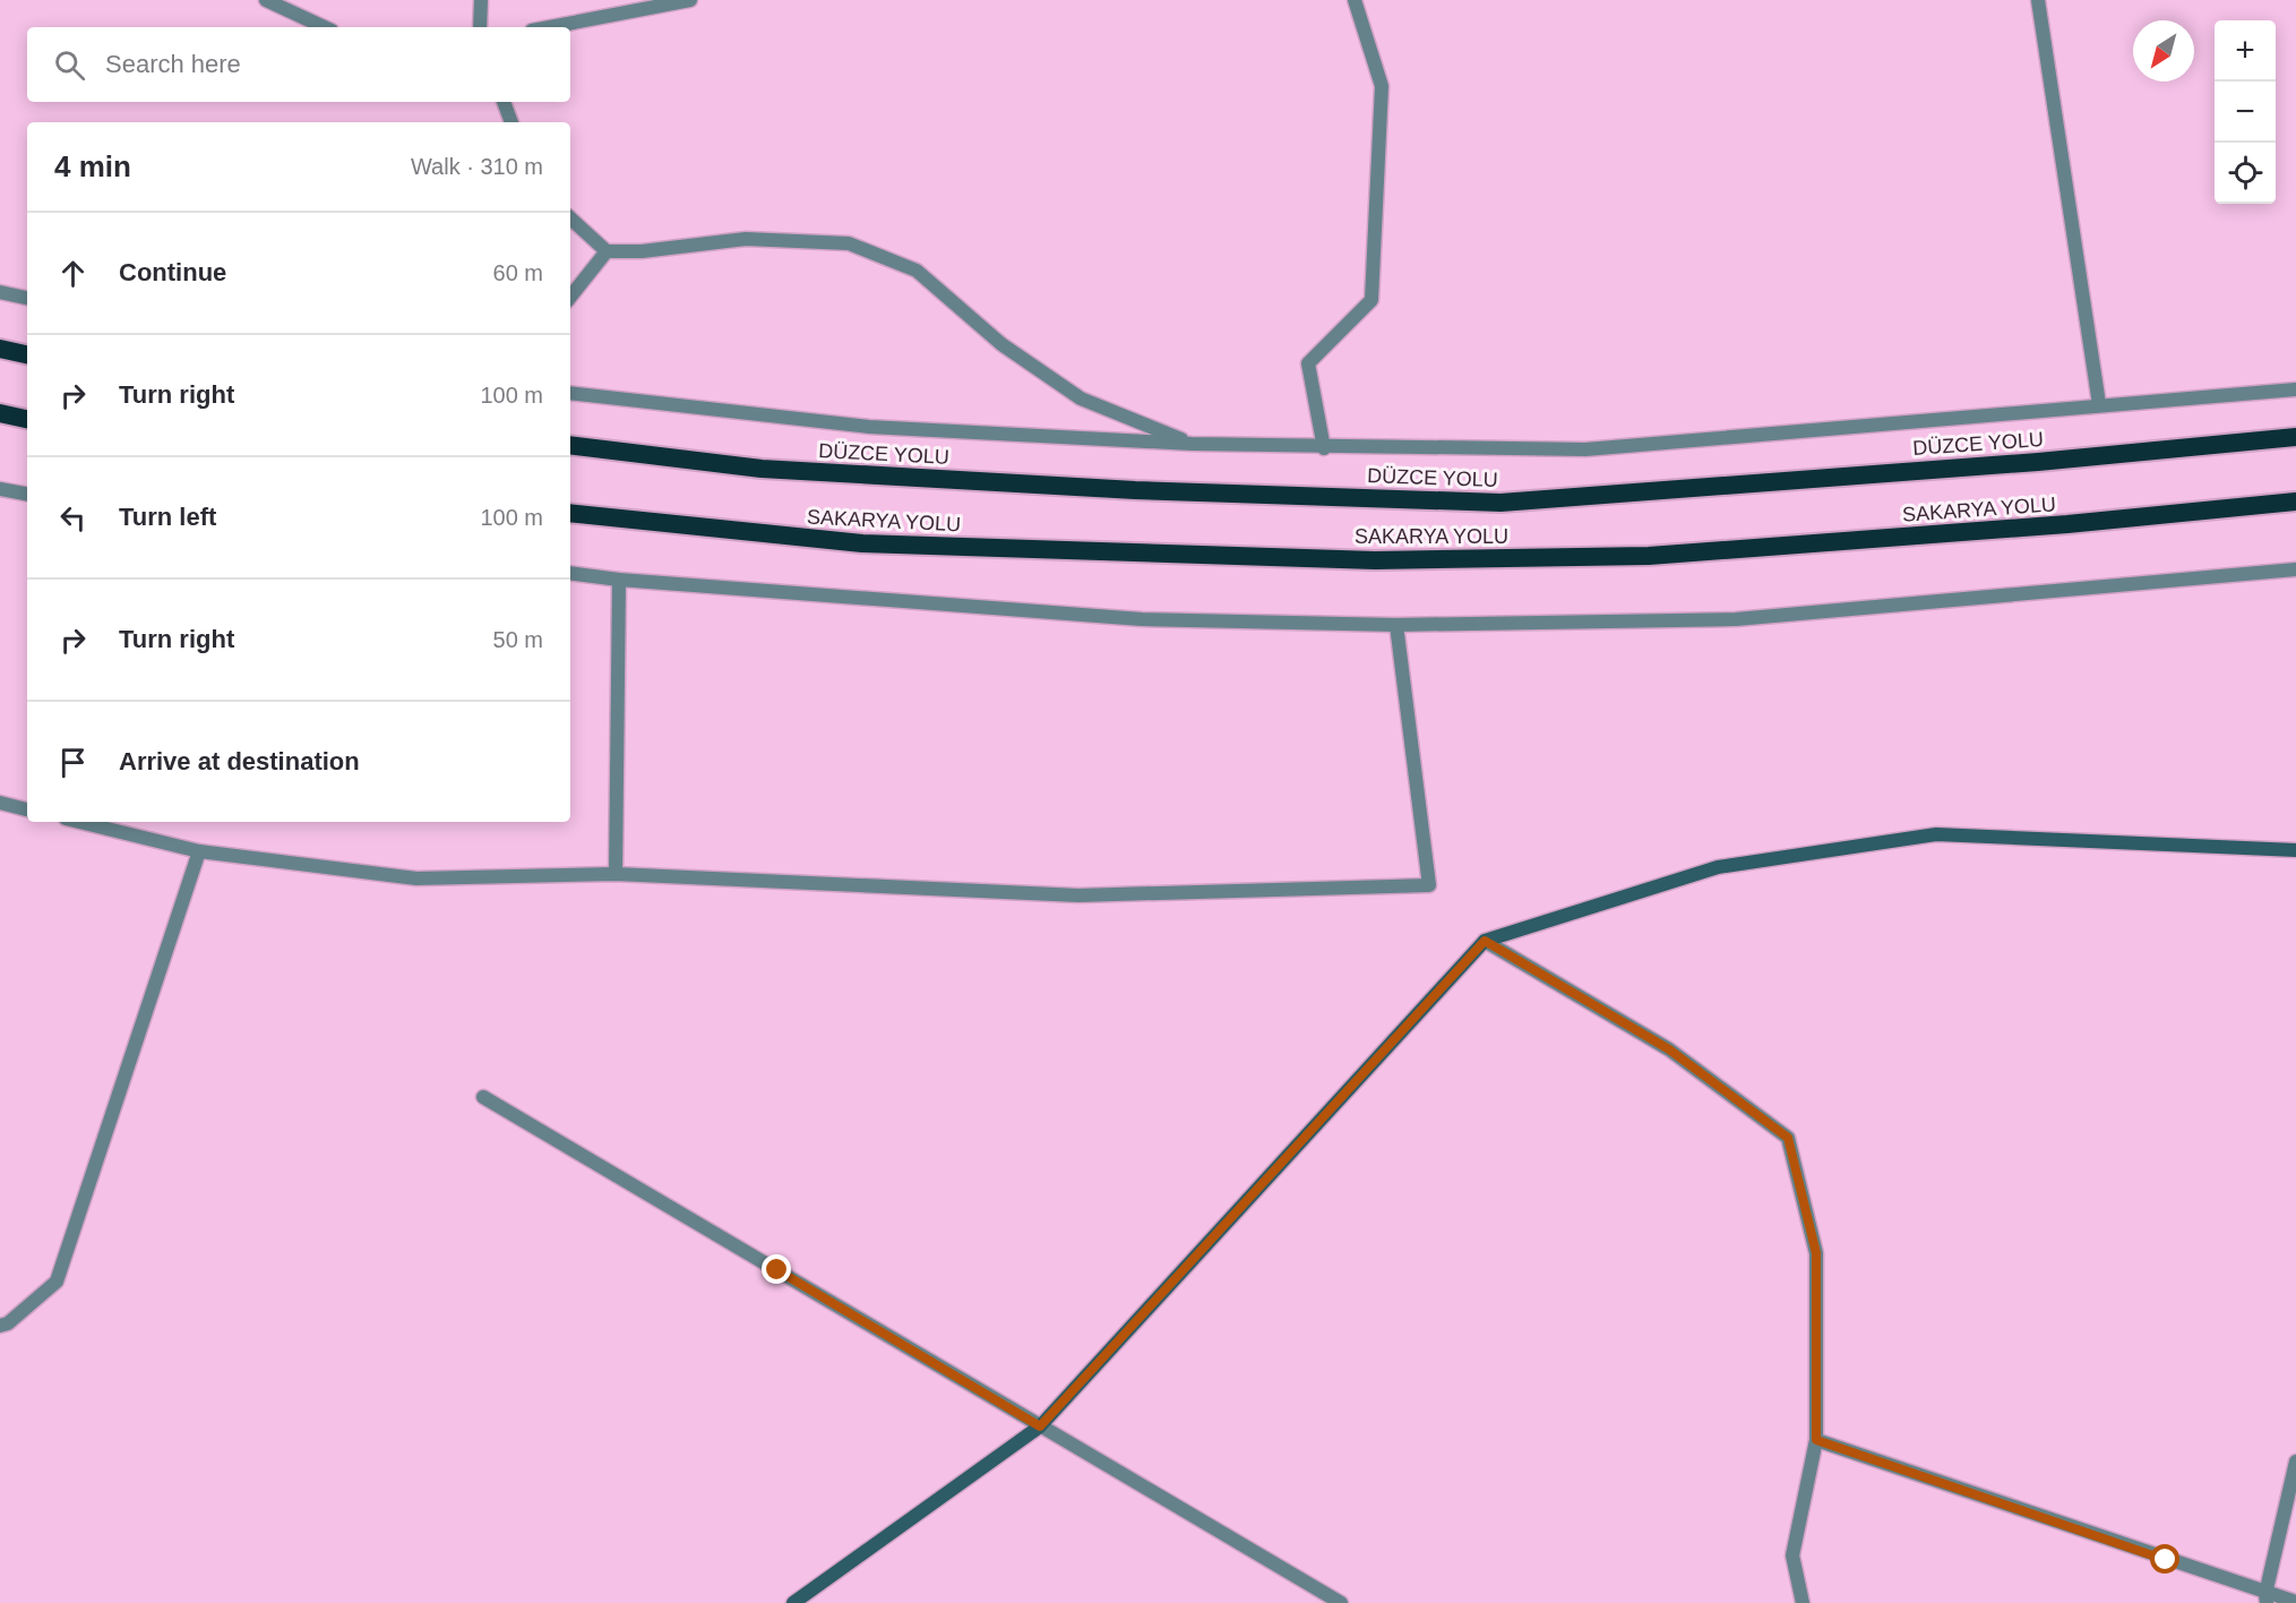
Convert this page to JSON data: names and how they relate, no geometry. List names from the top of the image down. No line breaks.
{"streets":{"highway":["DÜZCE YOLU","SAKARYA YOLU"]},"north":"bottom left","page":{"map_buttons":["+","−"],"search":"Search here","heading":["4 min","Walk · 310 m"],"list":[["Continue","60 m"],["Turn right","100 m"],["Turn left","100 m"],["Turn right","50 m"],"Arrive at destination"]}}
